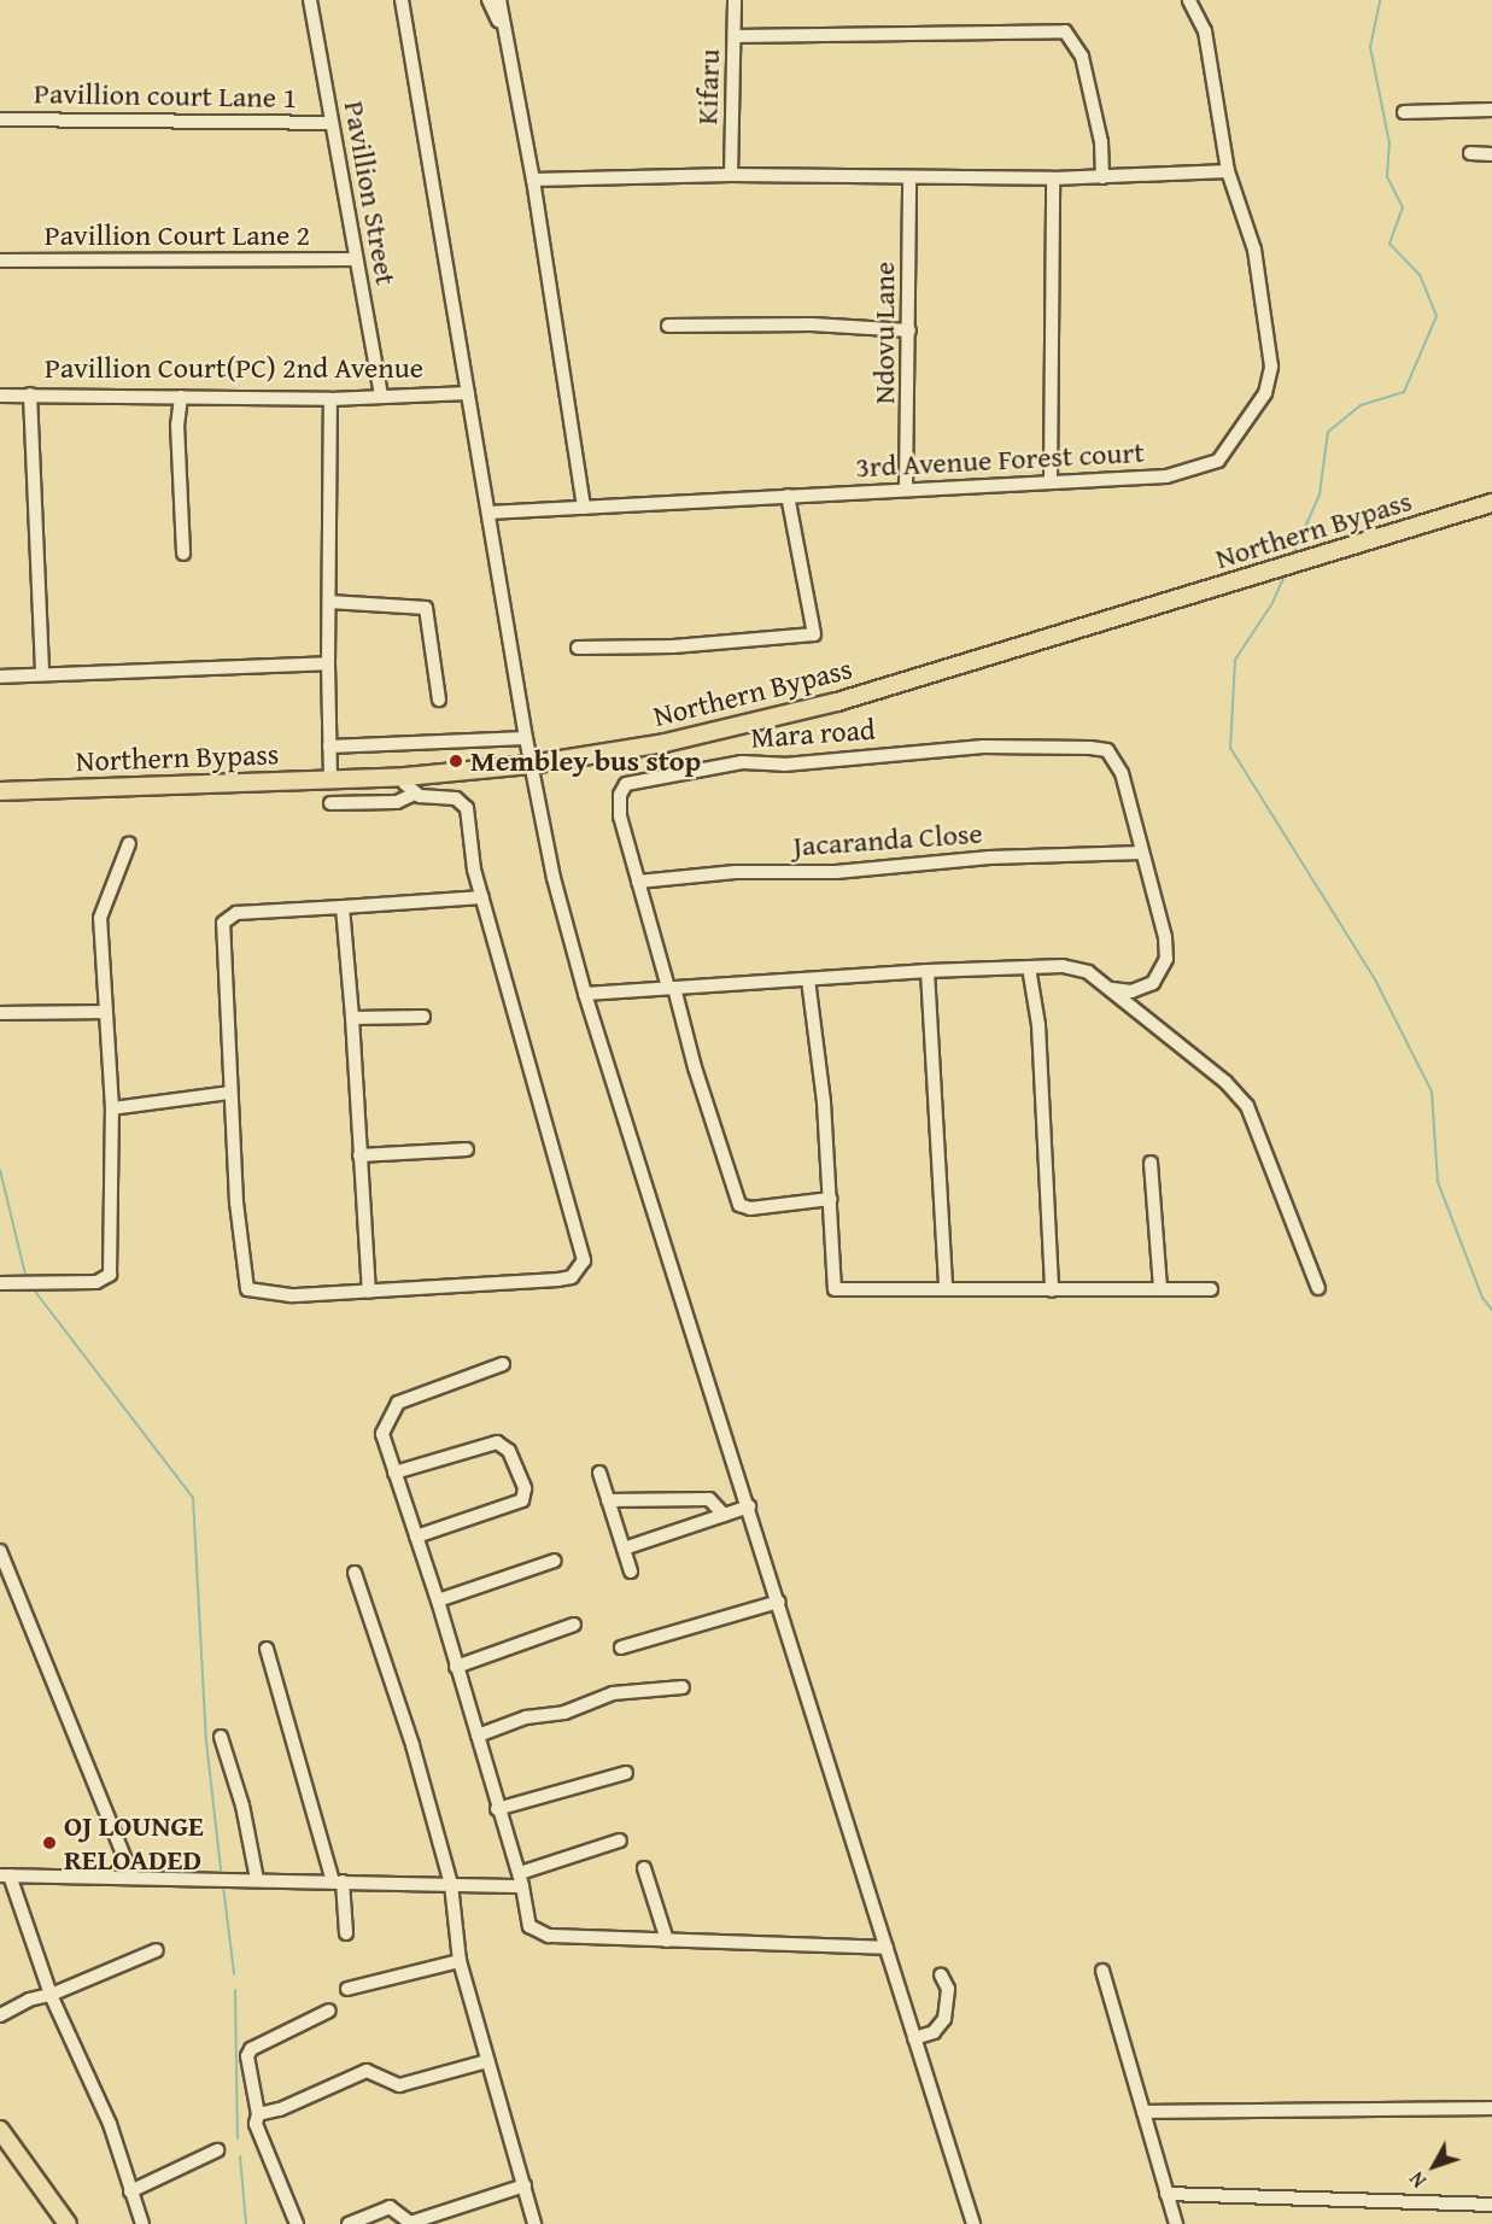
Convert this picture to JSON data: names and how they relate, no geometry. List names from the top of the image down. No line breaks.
{"streets":{"main road":["Northern Bypass"],"street":["Kifaru","Pavillion court Lane 1","Pavillion Street","Pavillion Court Lane 2","Ndovu Lane","Pavillion Court(PC) 2nd Avenue","3rd Avenue Forest court","Mara road","Jacaranda Close"]},"crossings":[["Pavillion court Lane 1","Pavillion Street"],["Pavillion Street","Pavillion Court Lane 2"],["Pavillion Street","Pavillion Court(PC) 2nd Avenue"],["Ndovu Lane","3rd Avenue Forest court"],["Mara road","Jacaranda Close"]],"places":["Membley bus stop","OJ LOUNGE RELOADED"],"north":"bottom left"}
